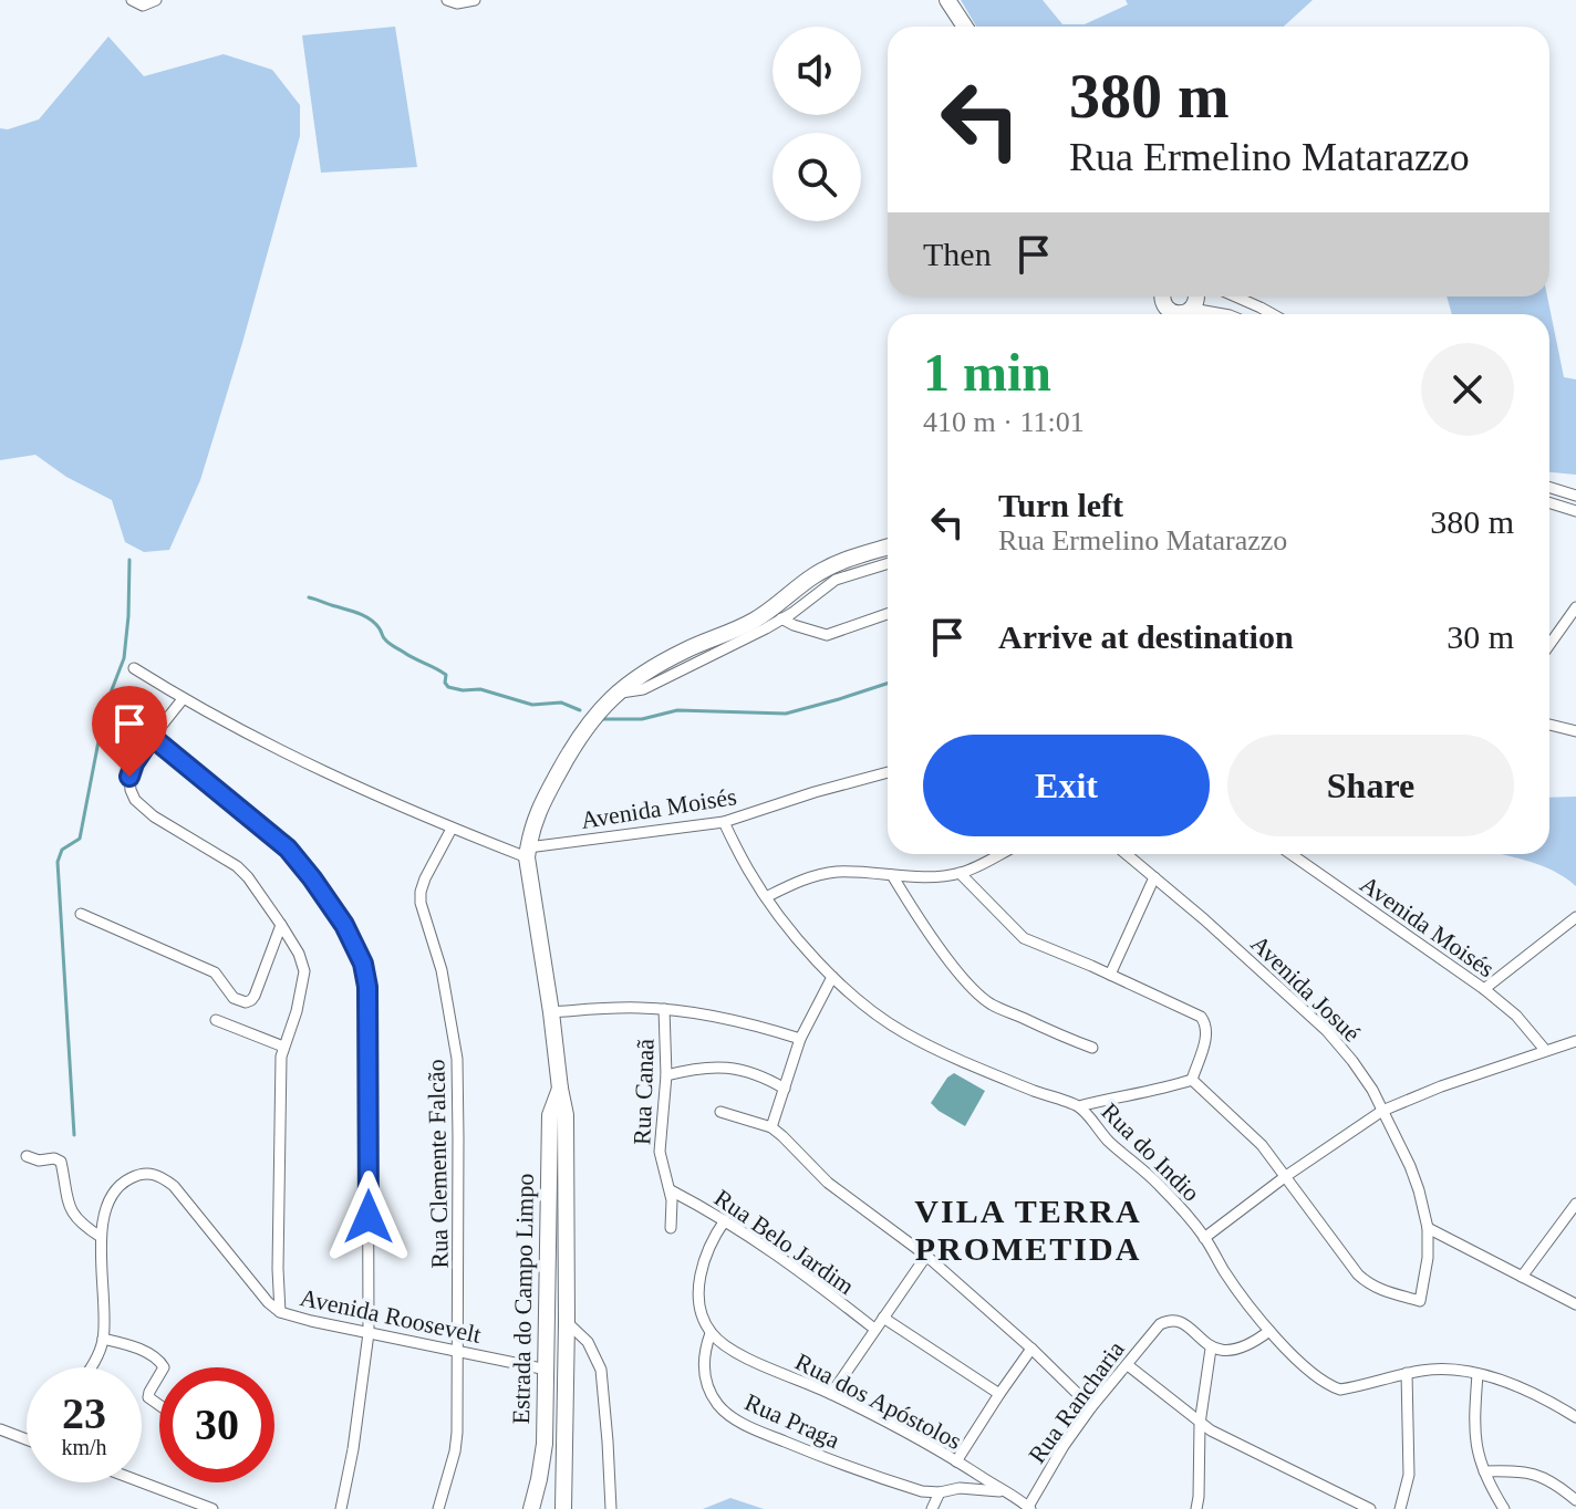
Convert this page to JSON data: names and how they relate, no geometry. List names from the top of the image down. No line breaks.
{"streets":{"street":["Avenida Moisés","Avenida Josué","Rua Canaã","Rua do Indio","Rua Clemente Falcão","Rua Belo Jardim","Estrada do Campo Limpo","Avenida Roosevelt","Rua dos Apóstolos","Rua Rancharia","Rua Praga"]},"crossings":[["Avenida Moisés","Rua do Indio"],["Avenida Moisés","Estrada do Campo Limpo"],["Rua Canaã","Rua Belo Jardim"],["Rua Clemente Falcão","Avenida Roosevelt"],["Rua Belo Jardim","Rua Praga"],["Estrada do Campo Limpo","Avenida Roosevelt"],["Rua dos Apóstolos","Rua Rancharia"],["Rua dos Apóstolos","Rua Praga"]],"districts":["VILA TERRA PROMETIDA"],"page":{"turn":["380 m","Rua Ermelino Matarazzo"],"then":"Then","heading":["1 min","410 m · 11:01"],"list":[{"name":"Turn left","note":"Rua Ermelino Matarazzo","value":"380 m"},{"name":"Arrive at destination","value":"30 m"}],"buttons":["Exit","Share"],"speed":"23 km/h","limit":"30"}}
